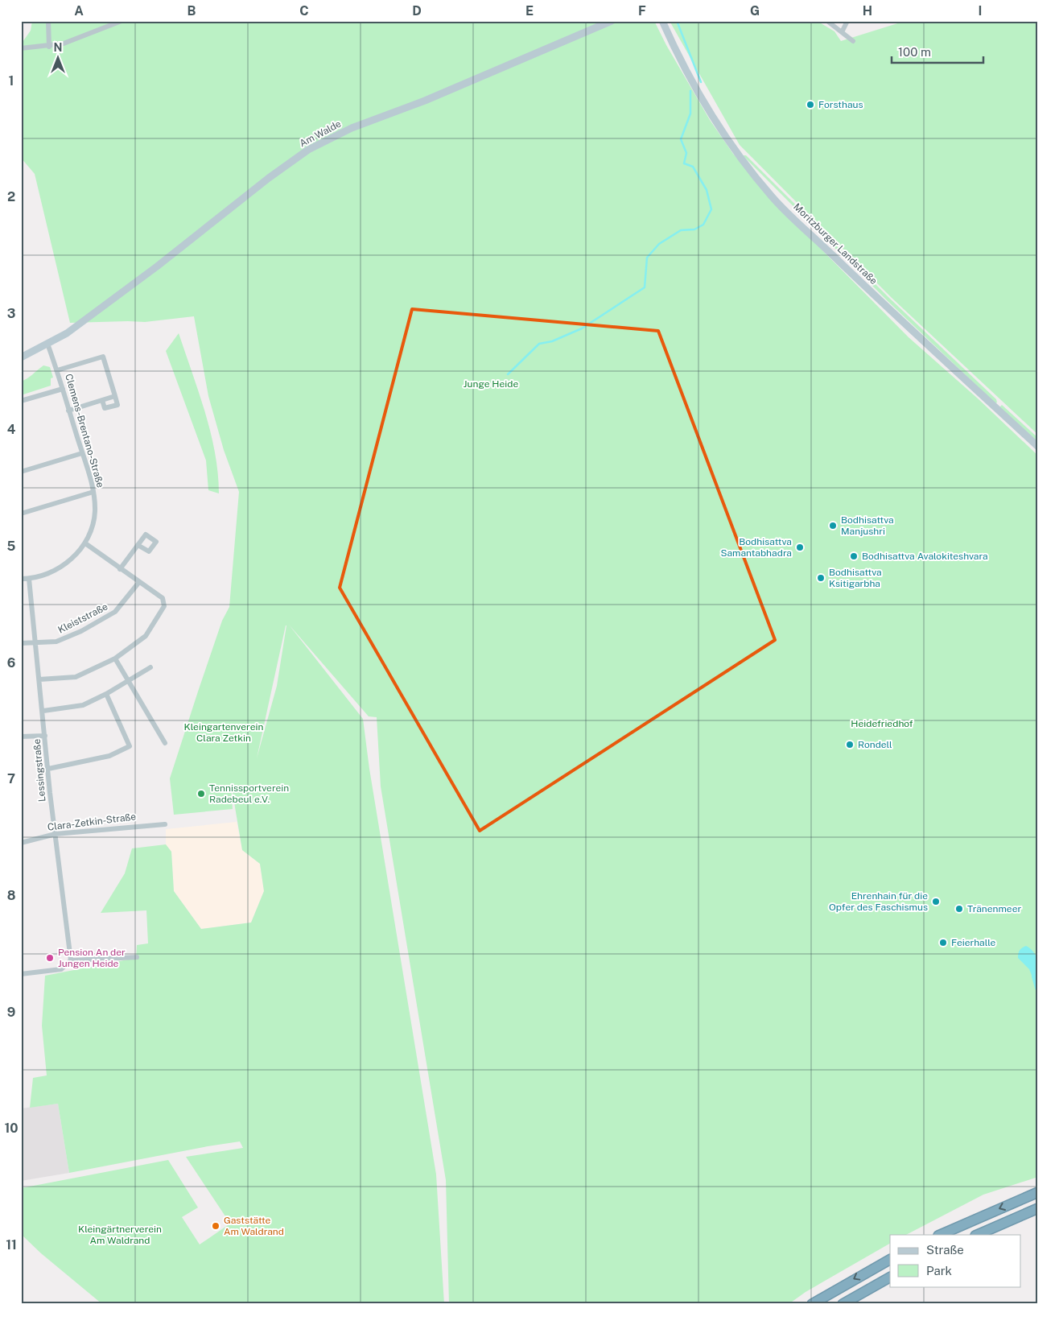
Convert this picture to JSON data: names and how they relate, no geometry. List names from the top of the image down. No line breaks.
{"streets":{"street":["Am Walde","Moritzburger Landstraße","Clemens-Brentano-Straße","Kleiststraße","Lessingstraße","Clara-Zetkin-Straße"]},"crossings":[["Am Walde","Clemens-Brentano-Straße"],["Clemens-Brentano-Straße","Lessingstraße"],["Kleiststraße","Lessingstraße"],["Lessingstraße","Clara-Zetkin-Straße"]],"parks":["Junge Heide","Heidefriedhof","Kleingartenverein Clara Zetkin","Kleingärtnerverein Am Waldrand"],"places":["Forsthaus","Bodhisattva Manjushri","Bodhisattva Samantabhadra","Bodhisattva Avalokiteshvara","Bodhisattva Ksitigarbha","Rondell","Tennissportverein Radebeul e.V.","Ehrenhain für die Opfer des Faschismus","Tränenmeer","Feierhalle","Pension An der Jungen Heide","Gaststätte Am Waldrand"],"legend":["Straße","Park"],"scale_bar":"100 m","north":"top","grid":{"columns":["A","B","C","D","E","F","G","H","I"],"rows":["1","2","3","4","5","6","7","8","9","10","11"]}}
